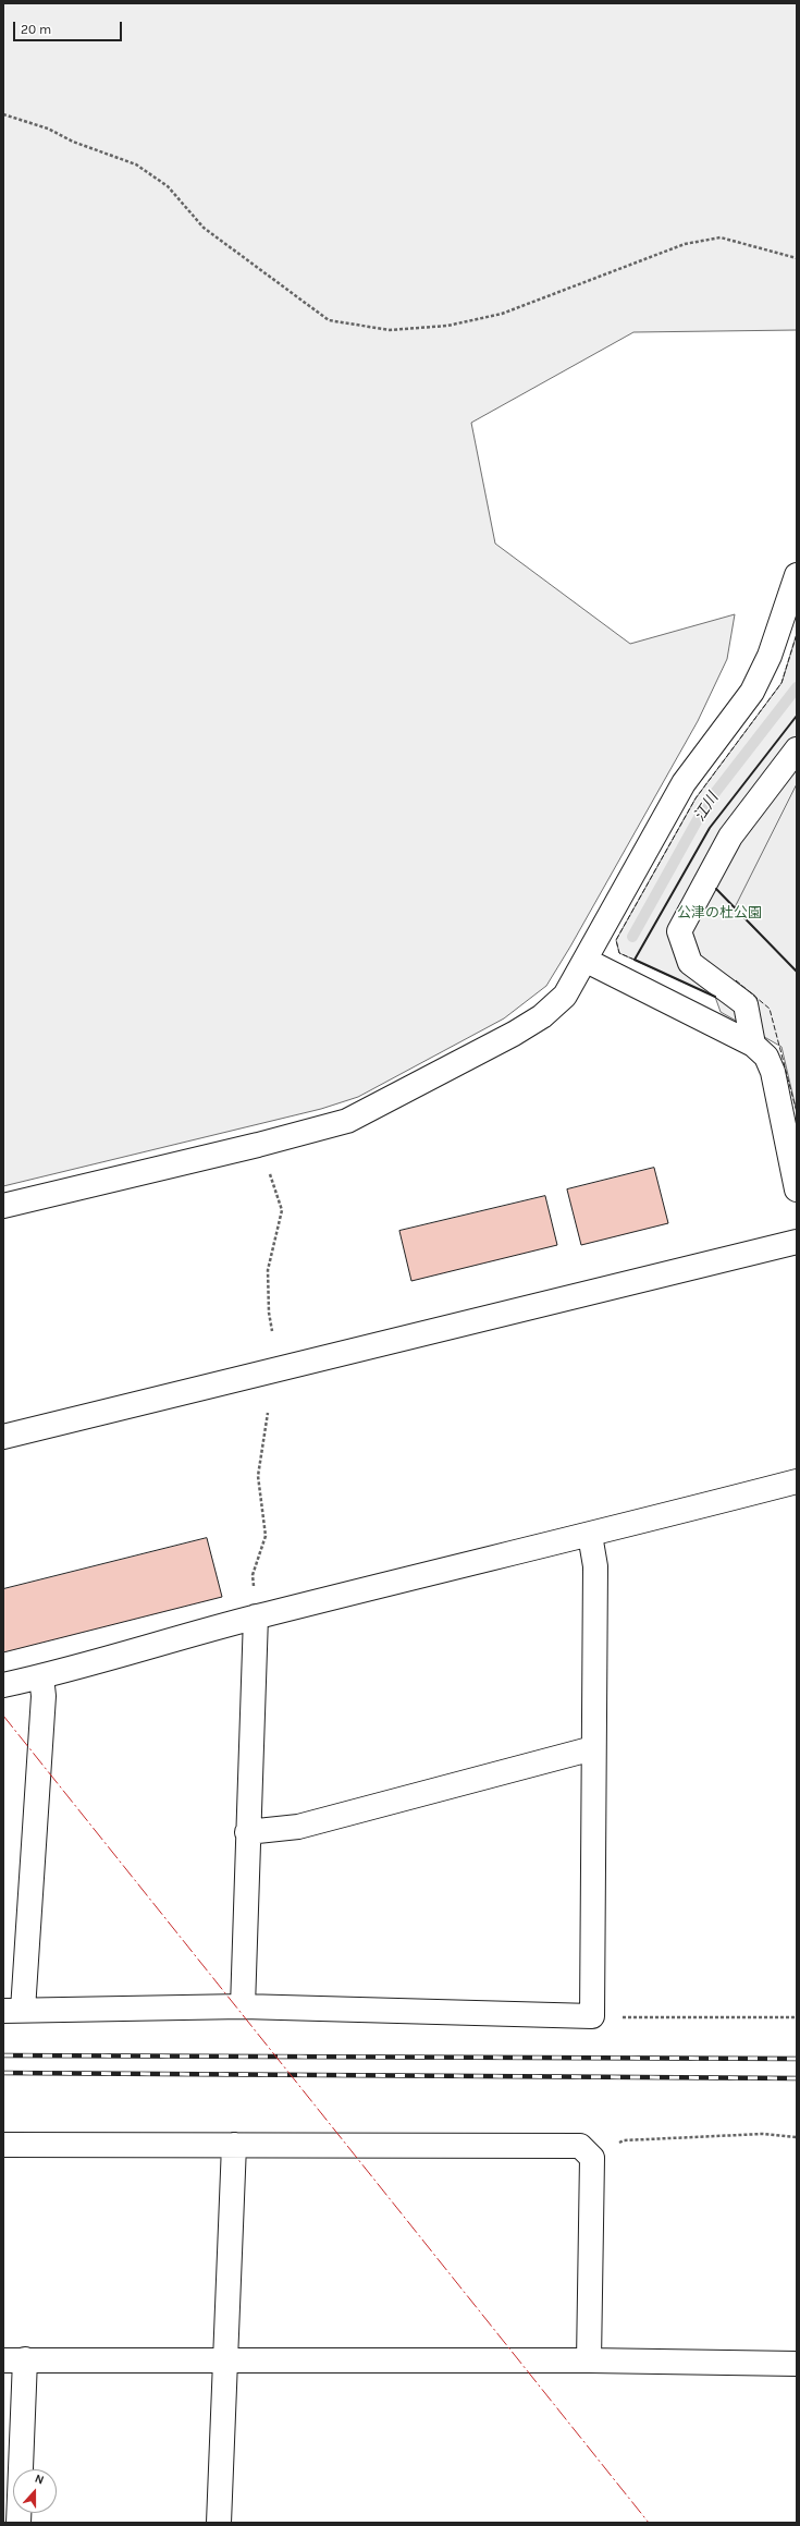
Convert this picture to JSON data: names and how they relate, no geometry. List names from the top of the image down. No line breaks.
{"water":["江川"],"parks":["公津の杜公園"],"scale_bar":"20 m","north":"top"}
